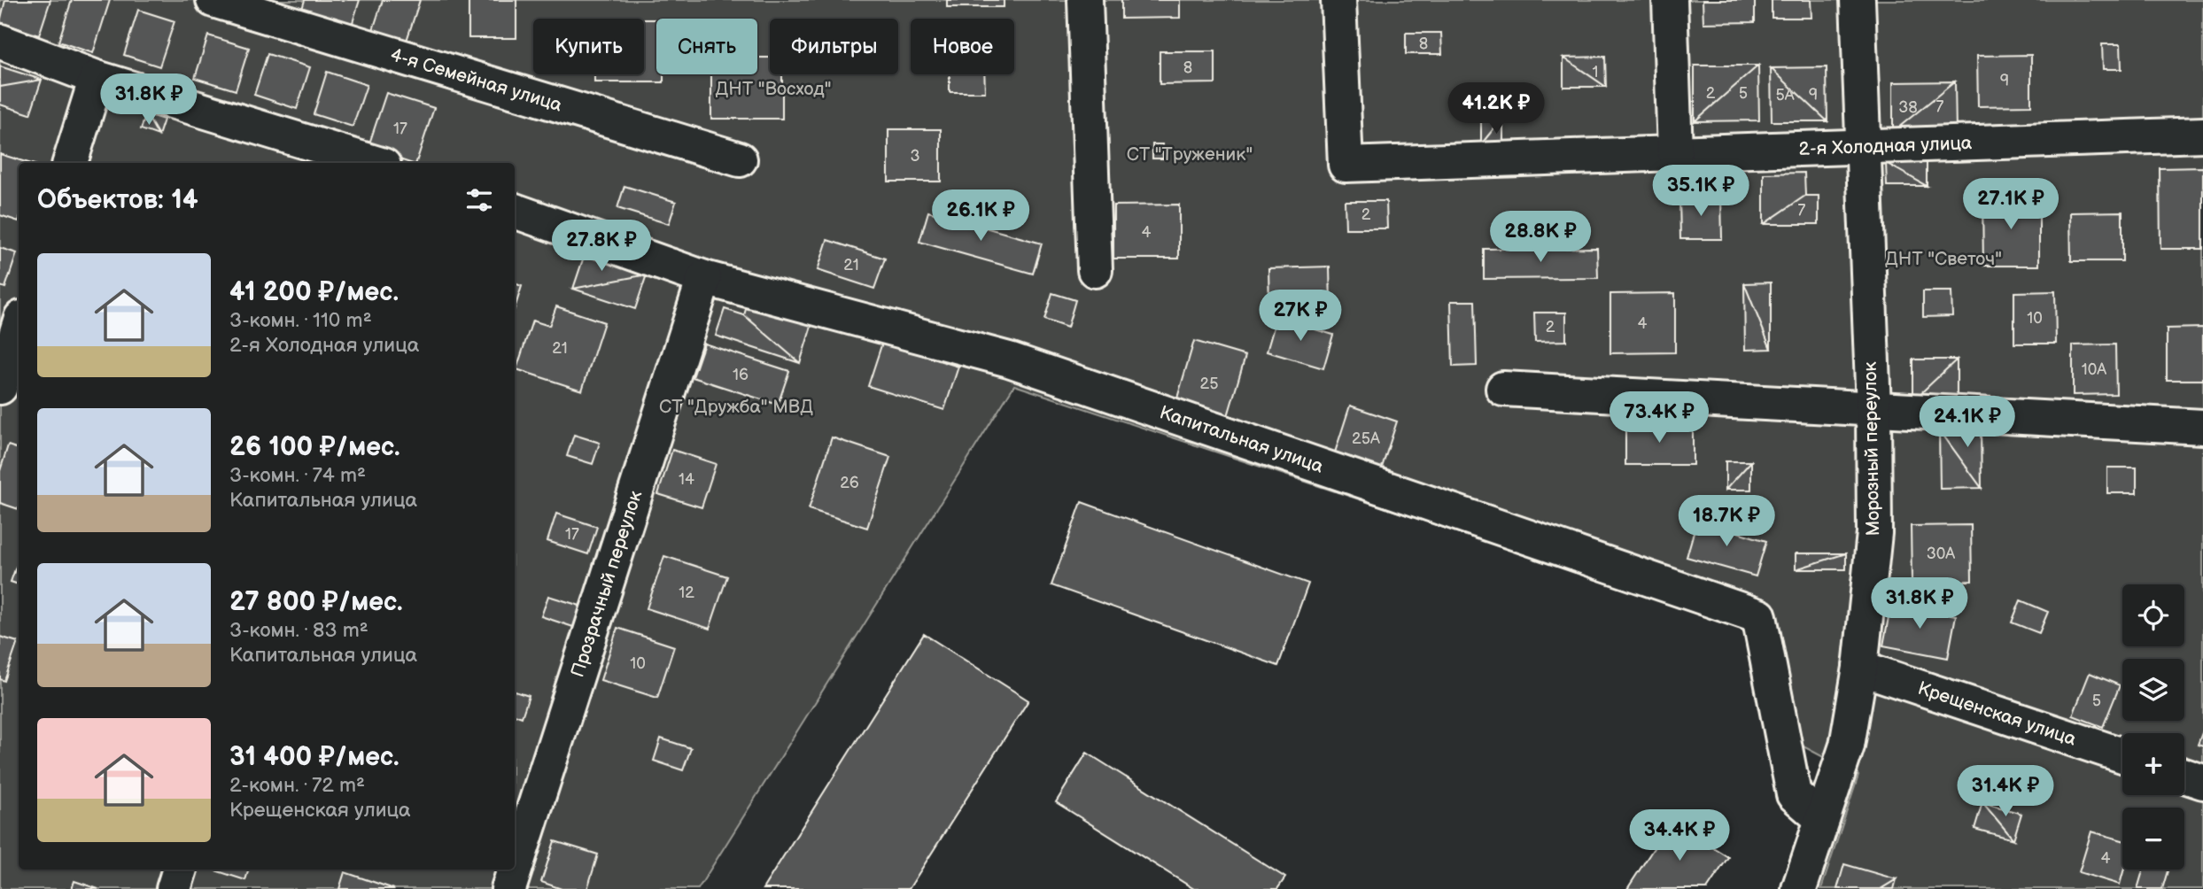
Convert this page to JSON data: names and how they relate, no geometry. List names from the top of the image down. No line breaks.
{"streets":{"street":["4-я Семейная улица","2-я Холодная улица","Капитальная улица","Морозный переулок","Прозрачный переулок","Крещенская улица"]},"crossings":[["2-я Холодная улица","Морозный переулок"],["Капитальная улица","Морозный переулок"],["Капитальная улица","Прозрачный переулок"],["Морозный переулок","Крещенская улица"]],"parks":["ДНТ \"Восход\"","СТ \"Труженик\"","ДНТ \"Светоч\"","СТ \"Дружба\" МВД"],"house_numbers":["8","8","1","9","2","5","5А","9","7","38","17","3","7","2","4","21","10","4","2","21","10А","16","25","25А","14","26","17","30А","12","10","5","4"],"page":{"chip":["Купить","Снять","Фильтры","Новое"],"price":["31.8K ₽","41.2K ₽","35.1K ₽","27.1K ₽","26.1K ₽","28.8K ₽","27.8K ₽","27K ₽","73.4K ₽","24.1K ₽","18.7K ₽","31.8K ₽","31.4K ₽","34.4K ₽"],"heading":"Объектов: 14","list":[{"name":"41 200 ₽/мес.","note":"3-комн. · 110 m² · 2-я Холодная улица"},{"name":"26 100 ₽/мес.","note":"3-комн. · 74 m² · Капитальная улица"},{"name":"27 800 ₽/мес.","note":"3-комн. · 83 m² · Капитальная улица"},{"name":"31 400 ₽/мес.","note":"2-комн. · 72 m² · Крещенская улица"}],"map_buttons":["+","−"]}}
